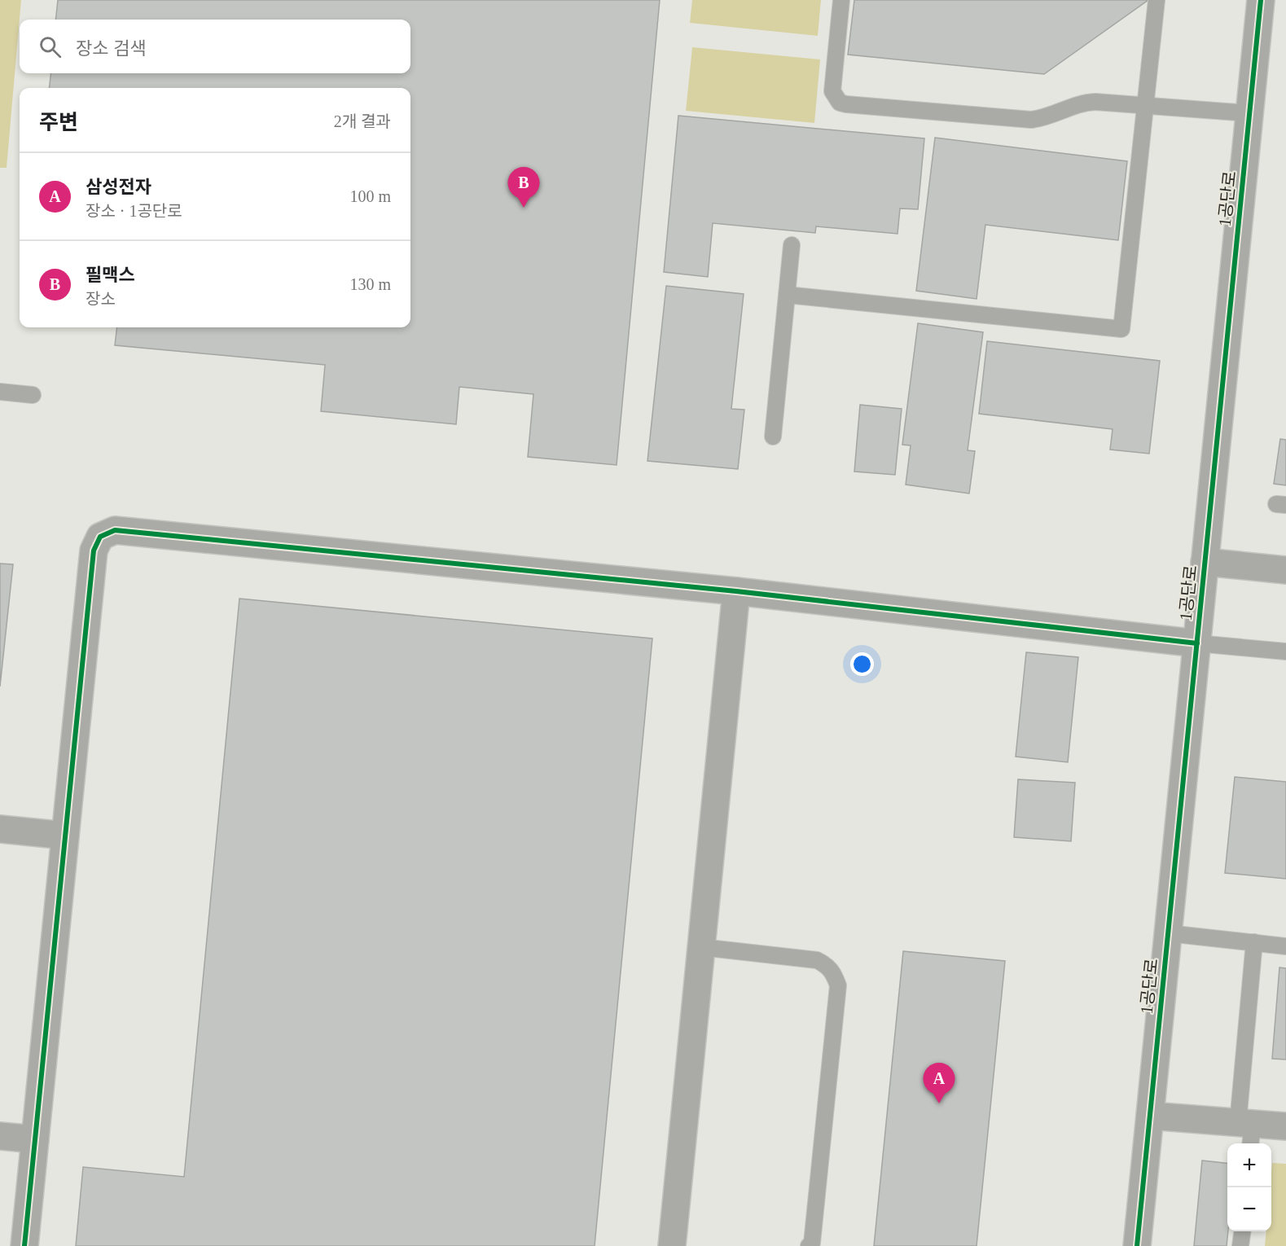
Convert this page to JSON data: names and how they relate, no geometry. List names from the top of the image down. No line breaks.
{"streets":{"street":["1공단로"]},"page":{"search":"장소 검색","heading":["주변","2개 결과"],"list":[{"mark":"A","name":"삼성전자","note":"장소 · 1공단로","value":"100 m"},{"mark":"B","name":"필맥스","note":"장소","value":"130 m"}],"pins":["B","A"],"map_buttons":["+","−"]}}
